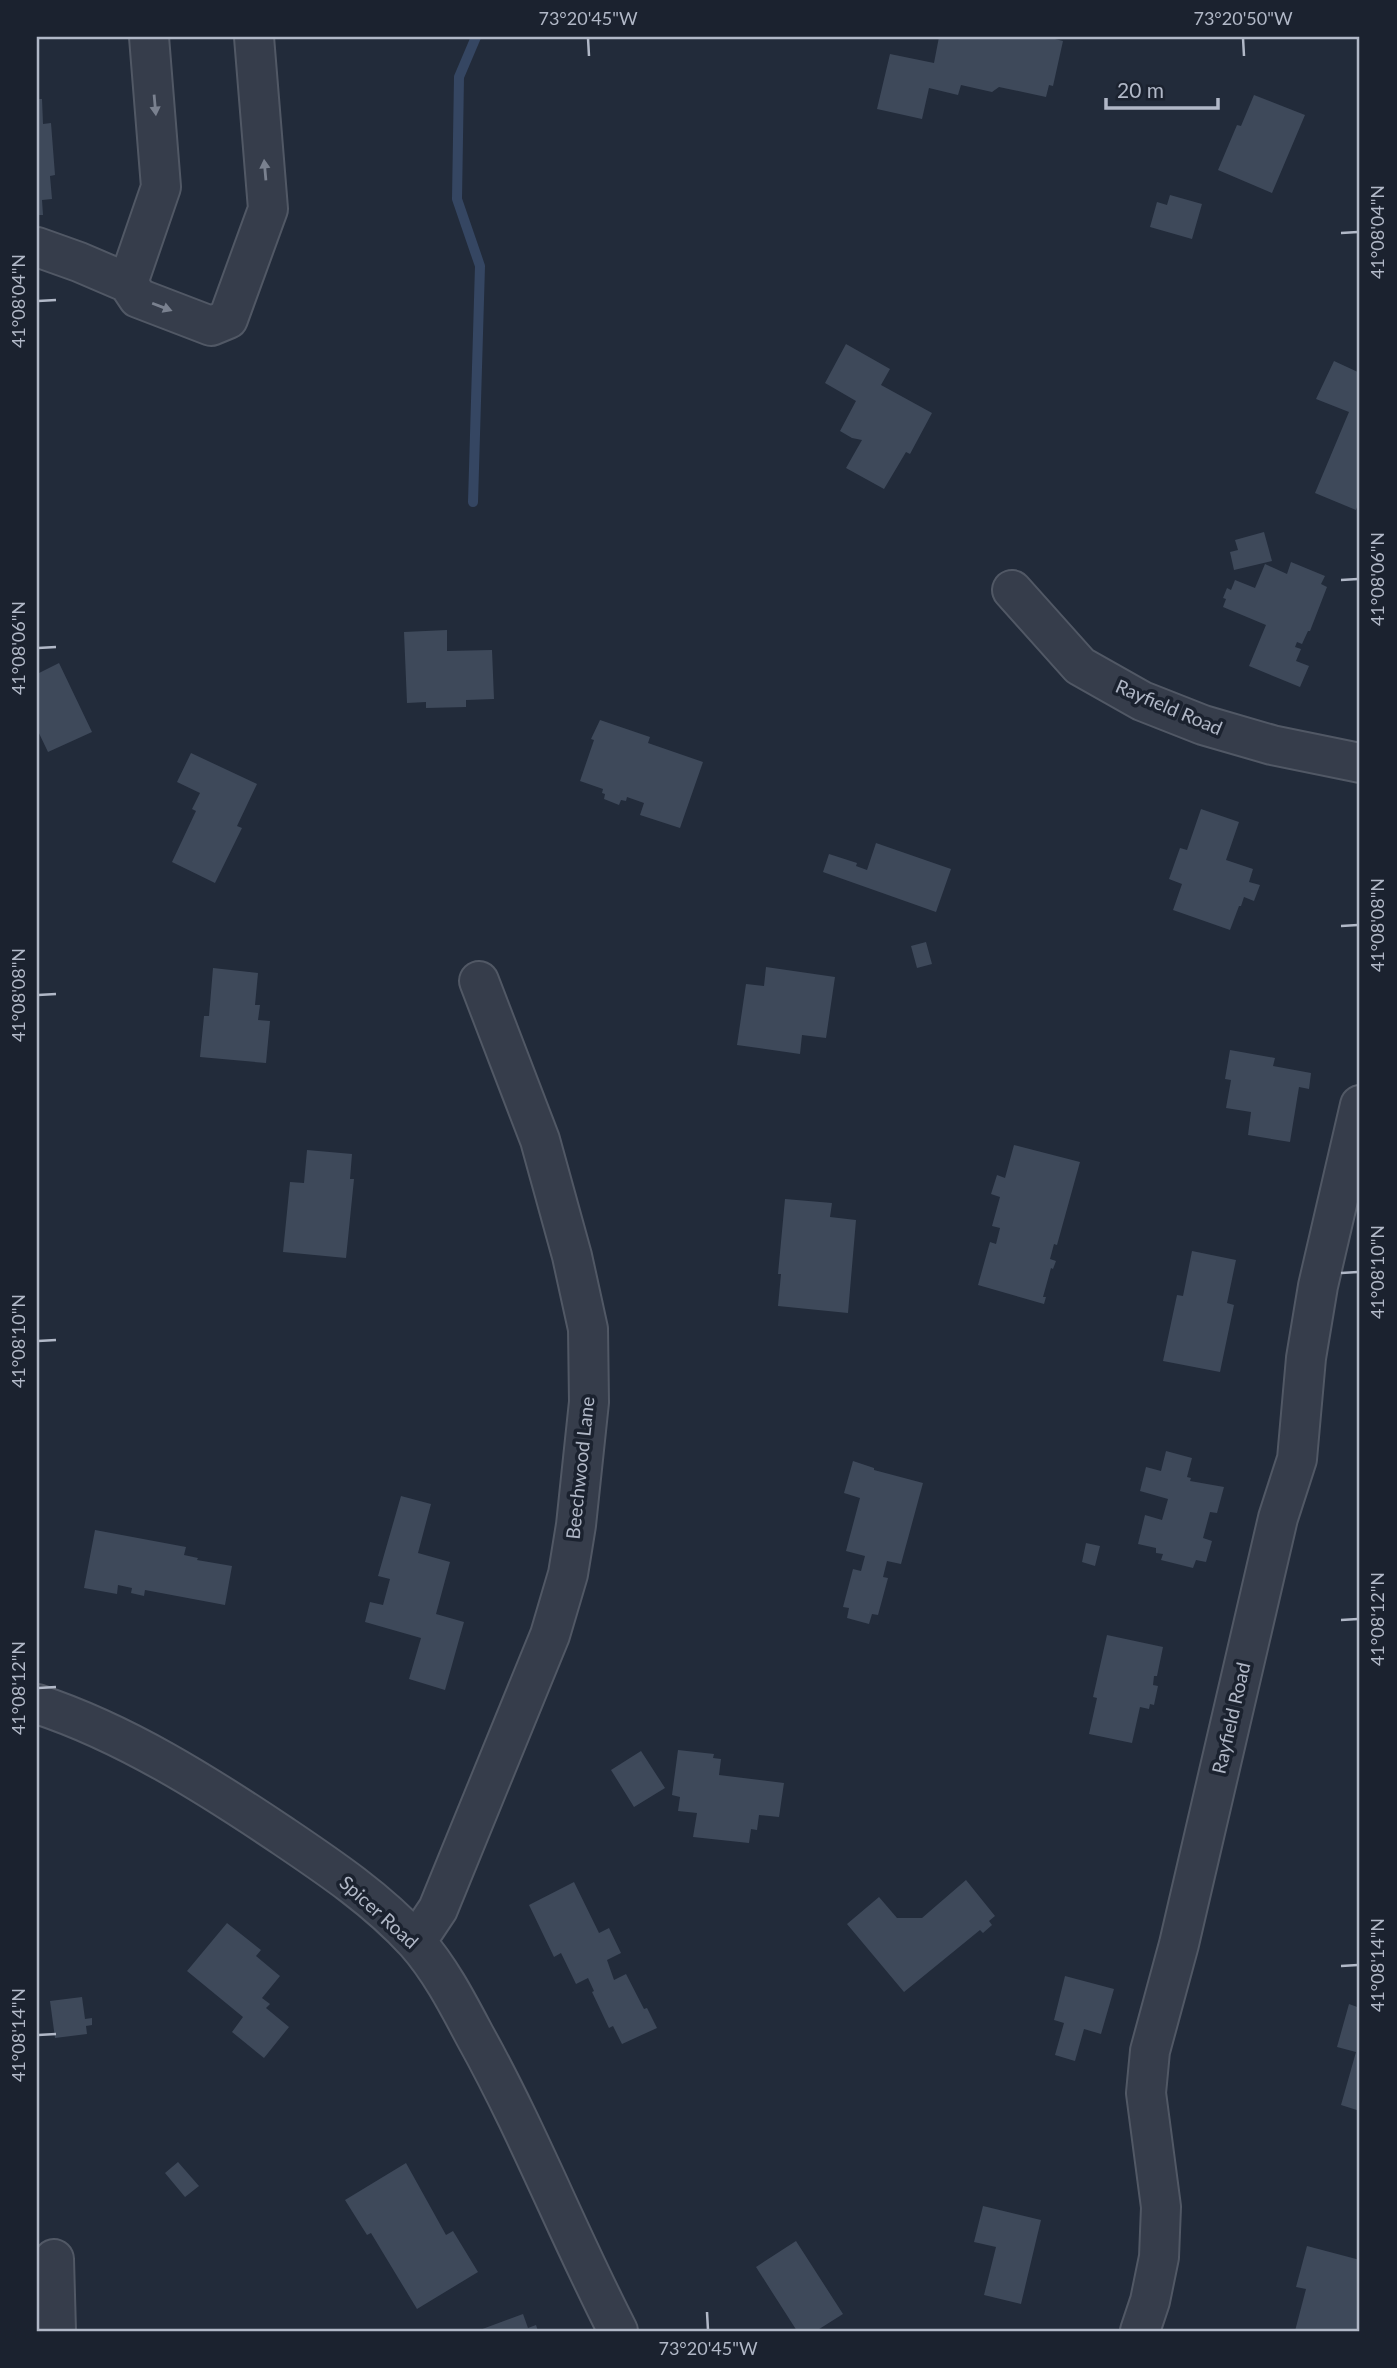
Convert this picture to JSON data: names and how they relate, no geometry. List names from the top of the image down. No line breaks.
{"streets":{"street":["Rayfield Road","Beechwood Lane","Spicer Road"]},"crossings":[["Beechwood Lane","Spicer Road"]],"scale_bar":"20 m","coordinates":["73°20'45\"W","73°20'50\"W","41°08'04\"N","41°08'06\"N","41°08'08\"N","41°08'10\"N","41°08'12\"N","41°08'14\"N"]}
